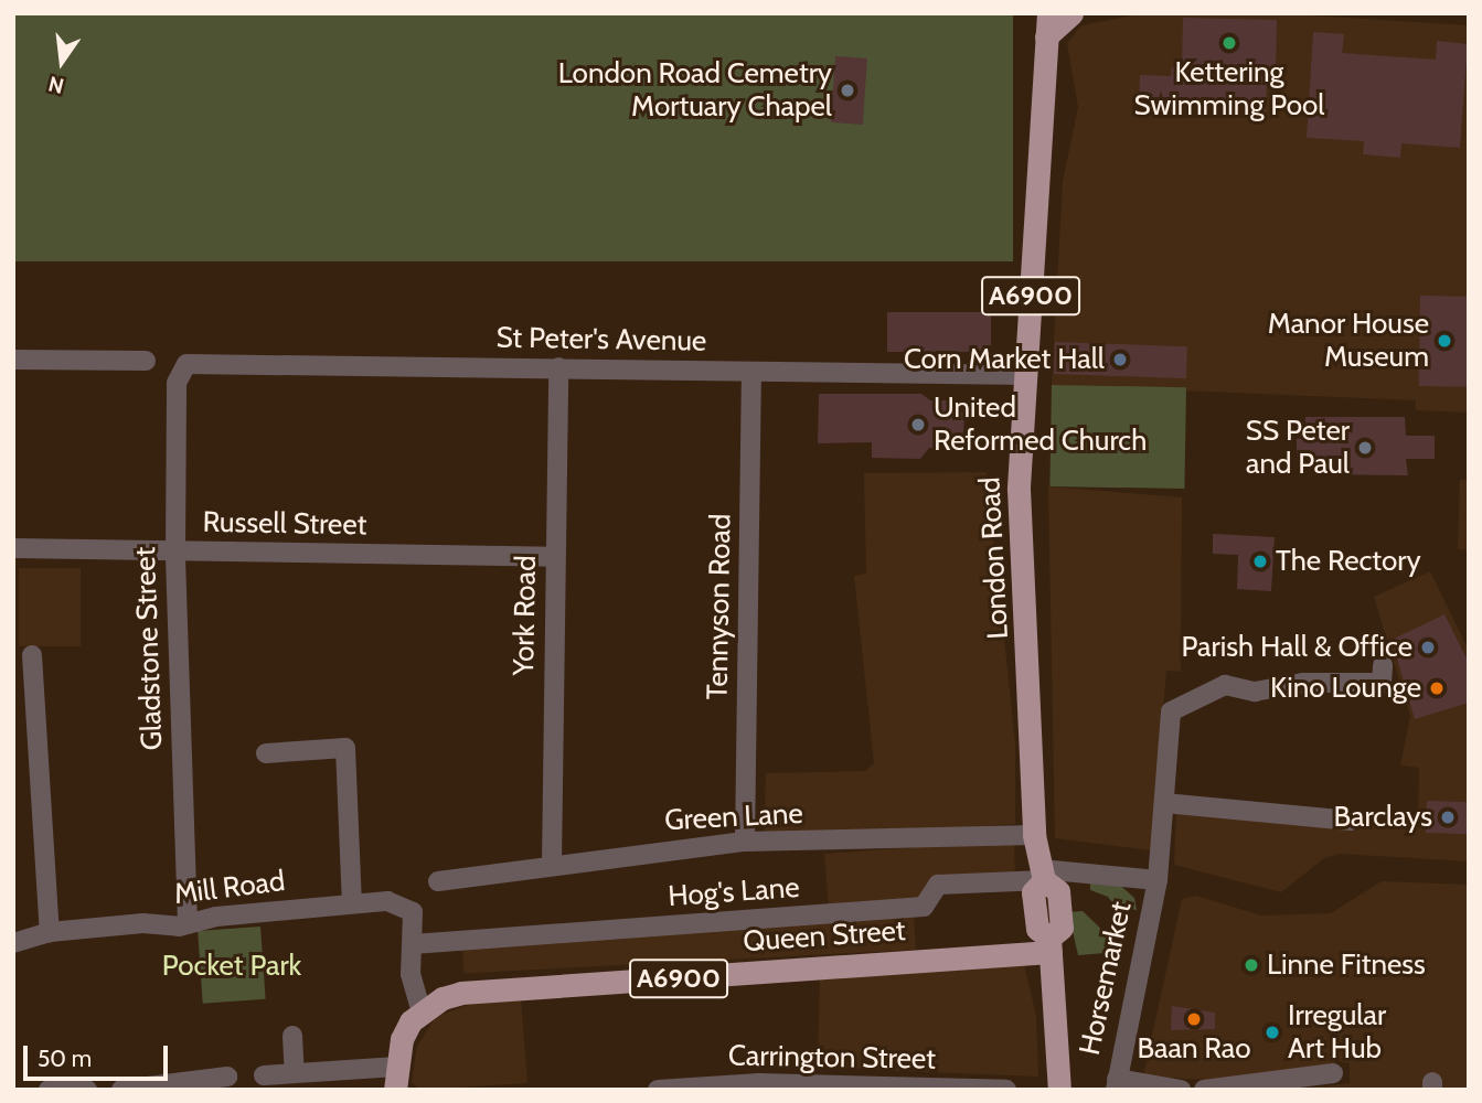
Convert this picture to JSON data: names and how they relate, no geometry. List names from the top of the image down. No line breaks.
{"streets":{"main road":["A6900","London Road","Queen Street","Horsemarket"],"street":["St Peter's Avenue","Russell Street","Tennyson Road","York Road","Gladstone Street","Green Lane","Mill Road","Hog's Lane","Carrington Street"]},"crossings":[["St Peter's Avenue","London Road"],["St Peter's Avenue","Tennyson Road"],["St Peter's Avenue","York Road"],["St Peter's Avenue","Gladstone Street"],["Russell Street","York Road"],["Russell Street","Gladstone Street"],["London Road","Green Lane"],["London Road","Hog's Lane"],["London Road","Horsemarket"],["Tennyson Road","Green Lane"],["York Road","Green Lane"],["Gladstone Street","Mill Road"],["Mill Road","Hog's Lane"],["Hog's Lane","Horsemarket"],["Queen Street","Horsemarket"]],"parks":["Pocket Park"],"places":["Kettering Swimming Pool","London Road Cemetry Mortuary Chapel","Manor House Museum","Corn Market Hall","United Reformed Church","SS Peter and Paul","The Rectory","Parish Hall & Office","Kino Lounge","Barclays","Linne Fitness","Baan Rao","Irregular Art Hub"],"scale_bar":"50 m","north":"bottom"}
